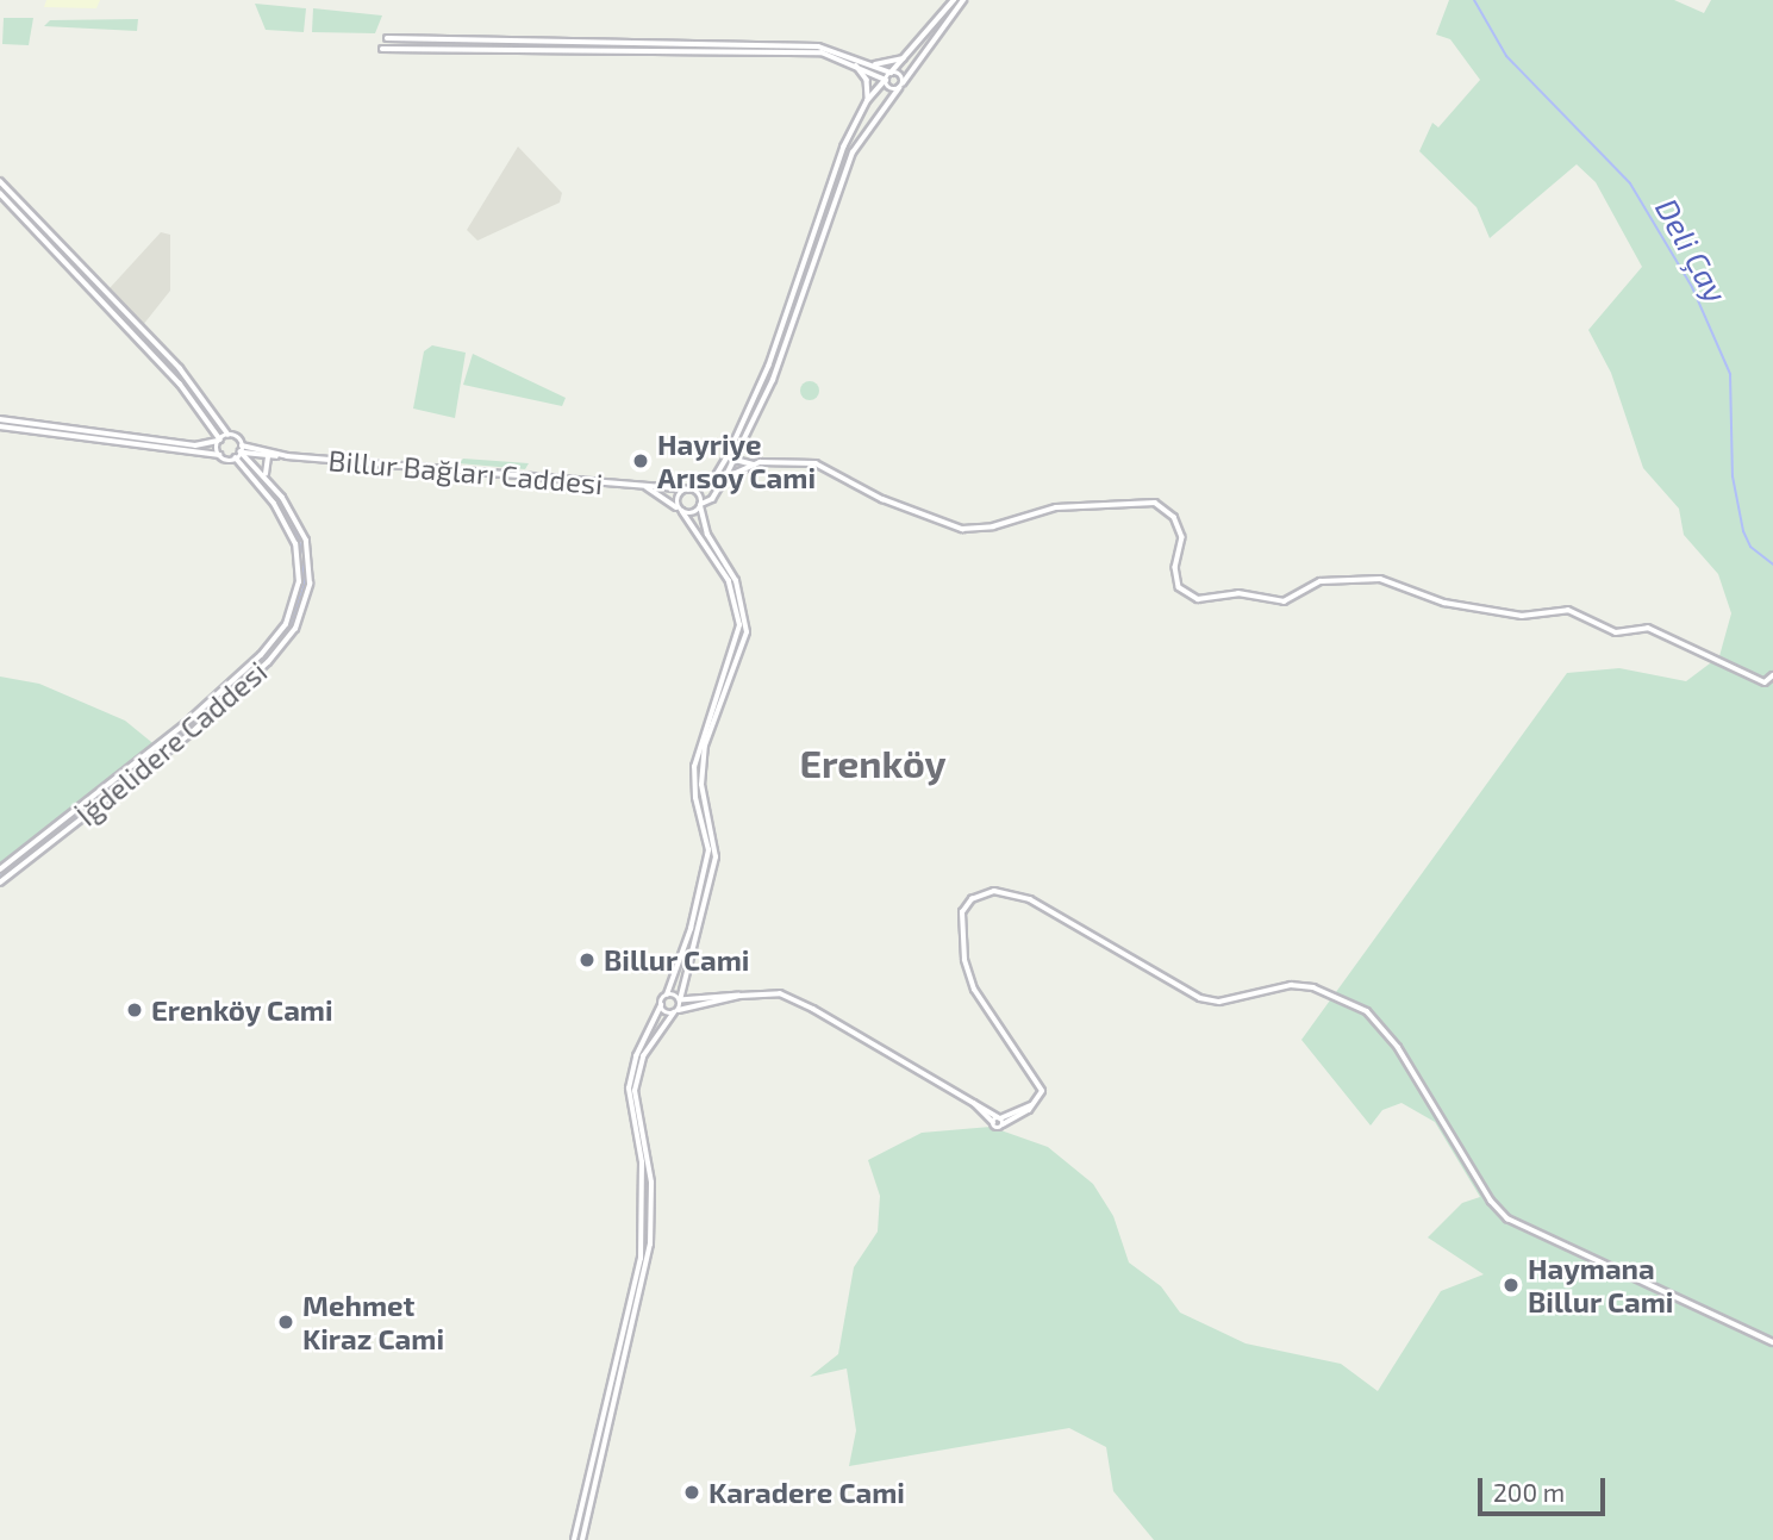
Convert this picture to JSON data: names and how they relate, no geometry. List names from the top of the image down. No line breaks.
{"streets":{"street":["Billur Bağları Caddesi","İğdelidere Caddesi"]},"districts":["Erenköy"],"water":["Deli Çay"],"places":["Hayriye Arısoy Cami","Billur Cami","Erenköy Cami","Haymana Billur Cami","Mehmet Kiraz Cami","Karadere Cami"],"scale_bar":"200 m"}
